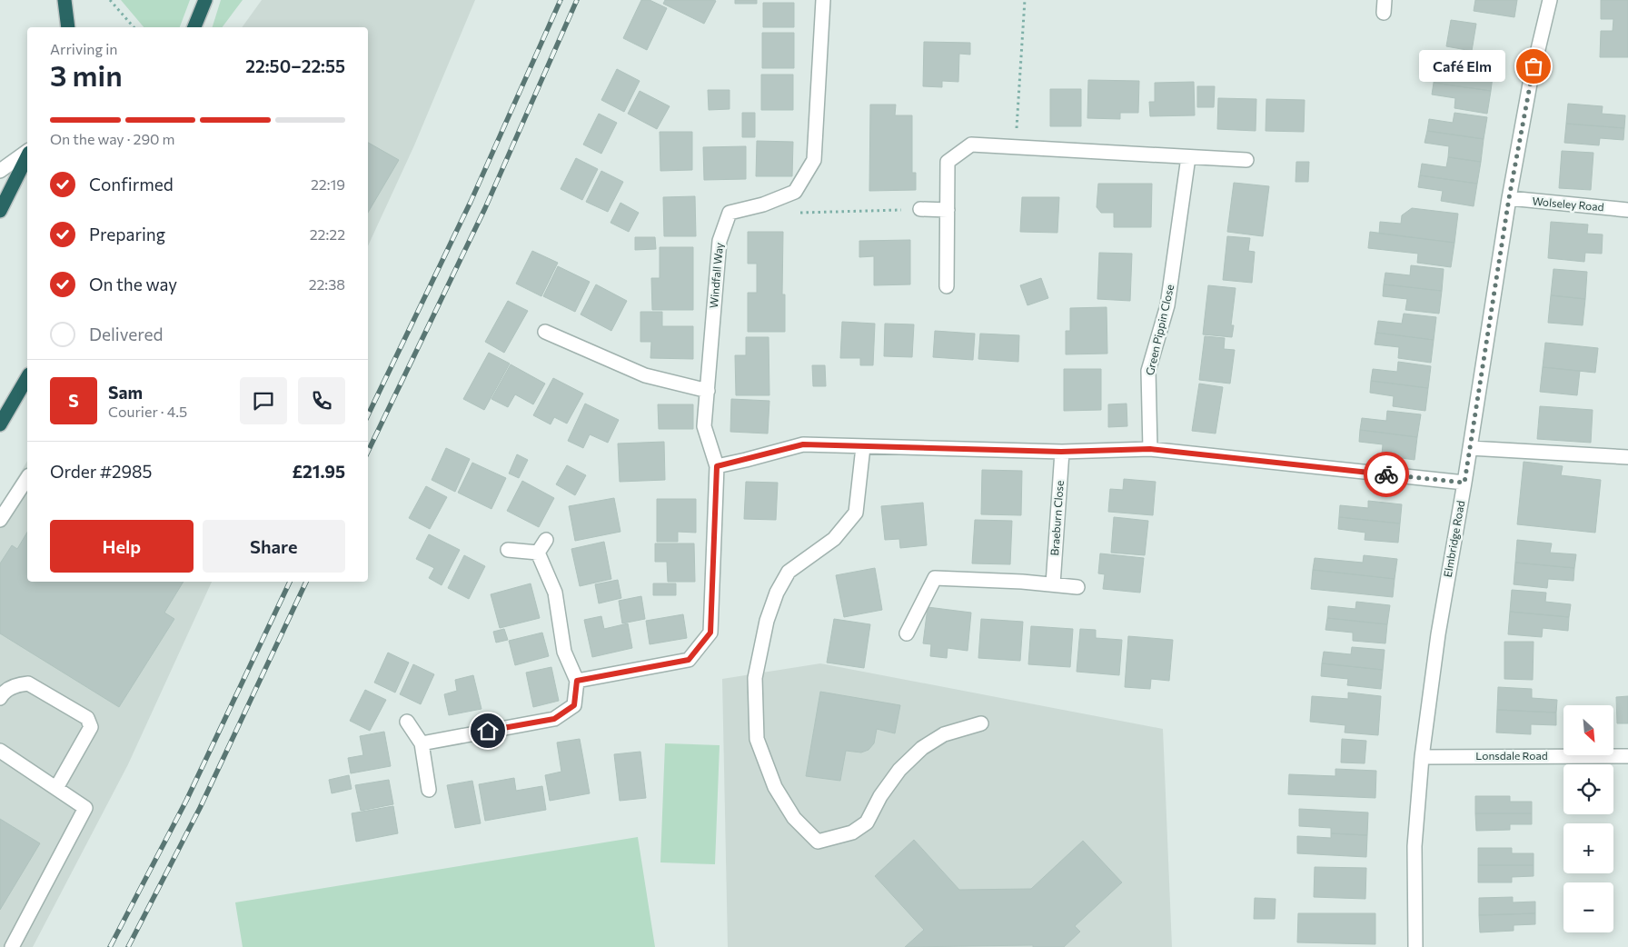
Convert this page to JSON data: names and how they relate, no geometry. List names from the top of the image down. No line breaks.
{"streets":{"street":["Wolseley Road","Windfall Way","Green Pippin Close","Braeburn Close","Elmbridge Road","Lonsdale Road"]},"crossings":[["Wolseley Road","Elmbridge Road"],["Elmbridge Road","Lonsdale Road"]],"places":["Café Elm"],"north":"bottom right","page":{"heading":["3 min","Arriving in","22:50–22:55"],"panel":["Sam","Courier · 4.5","Order #2985","£21.95"],"bubble":"Café Elm","bar":"On the way · 290 m","list":[["Confirmed","22:19"],["Preparing","22:22"],["On the way","22:38"],"Delivered"],"round":"S","buttons":["Help","Share"],"map_buttons":["+","−"]}}
